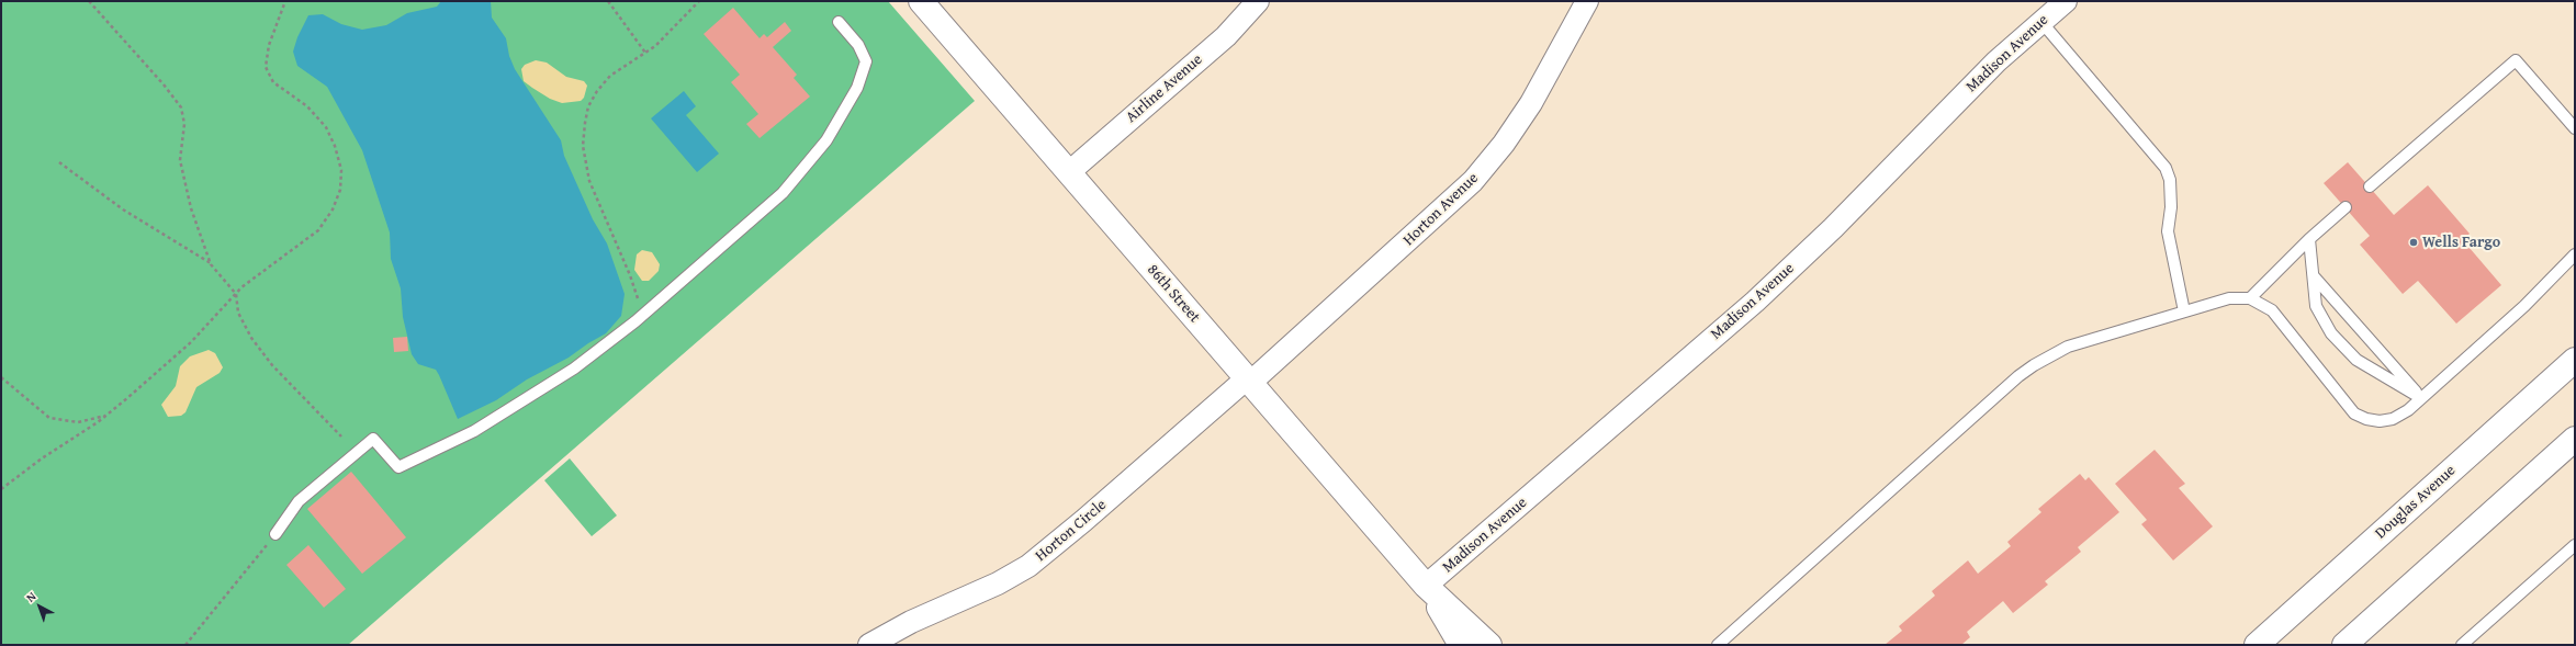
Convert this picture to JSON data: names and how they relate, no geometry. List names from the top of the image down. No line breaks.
{"streets":{"main road":["86th Street","Douglas Avenue"],"street":["Madison Avenue","Airline Avenue","Horton Avenue","Horton Circle"]},"crossings":[["Madison Avenue","86th Street"],["Airline Avenue","86th Street"],["Horton Avenue","86th Street"],["Horton Avenue","Horton Circle"],["86th Street","Horton Circle"]],"places":["Wells Fargo"],"north":"top left"}
